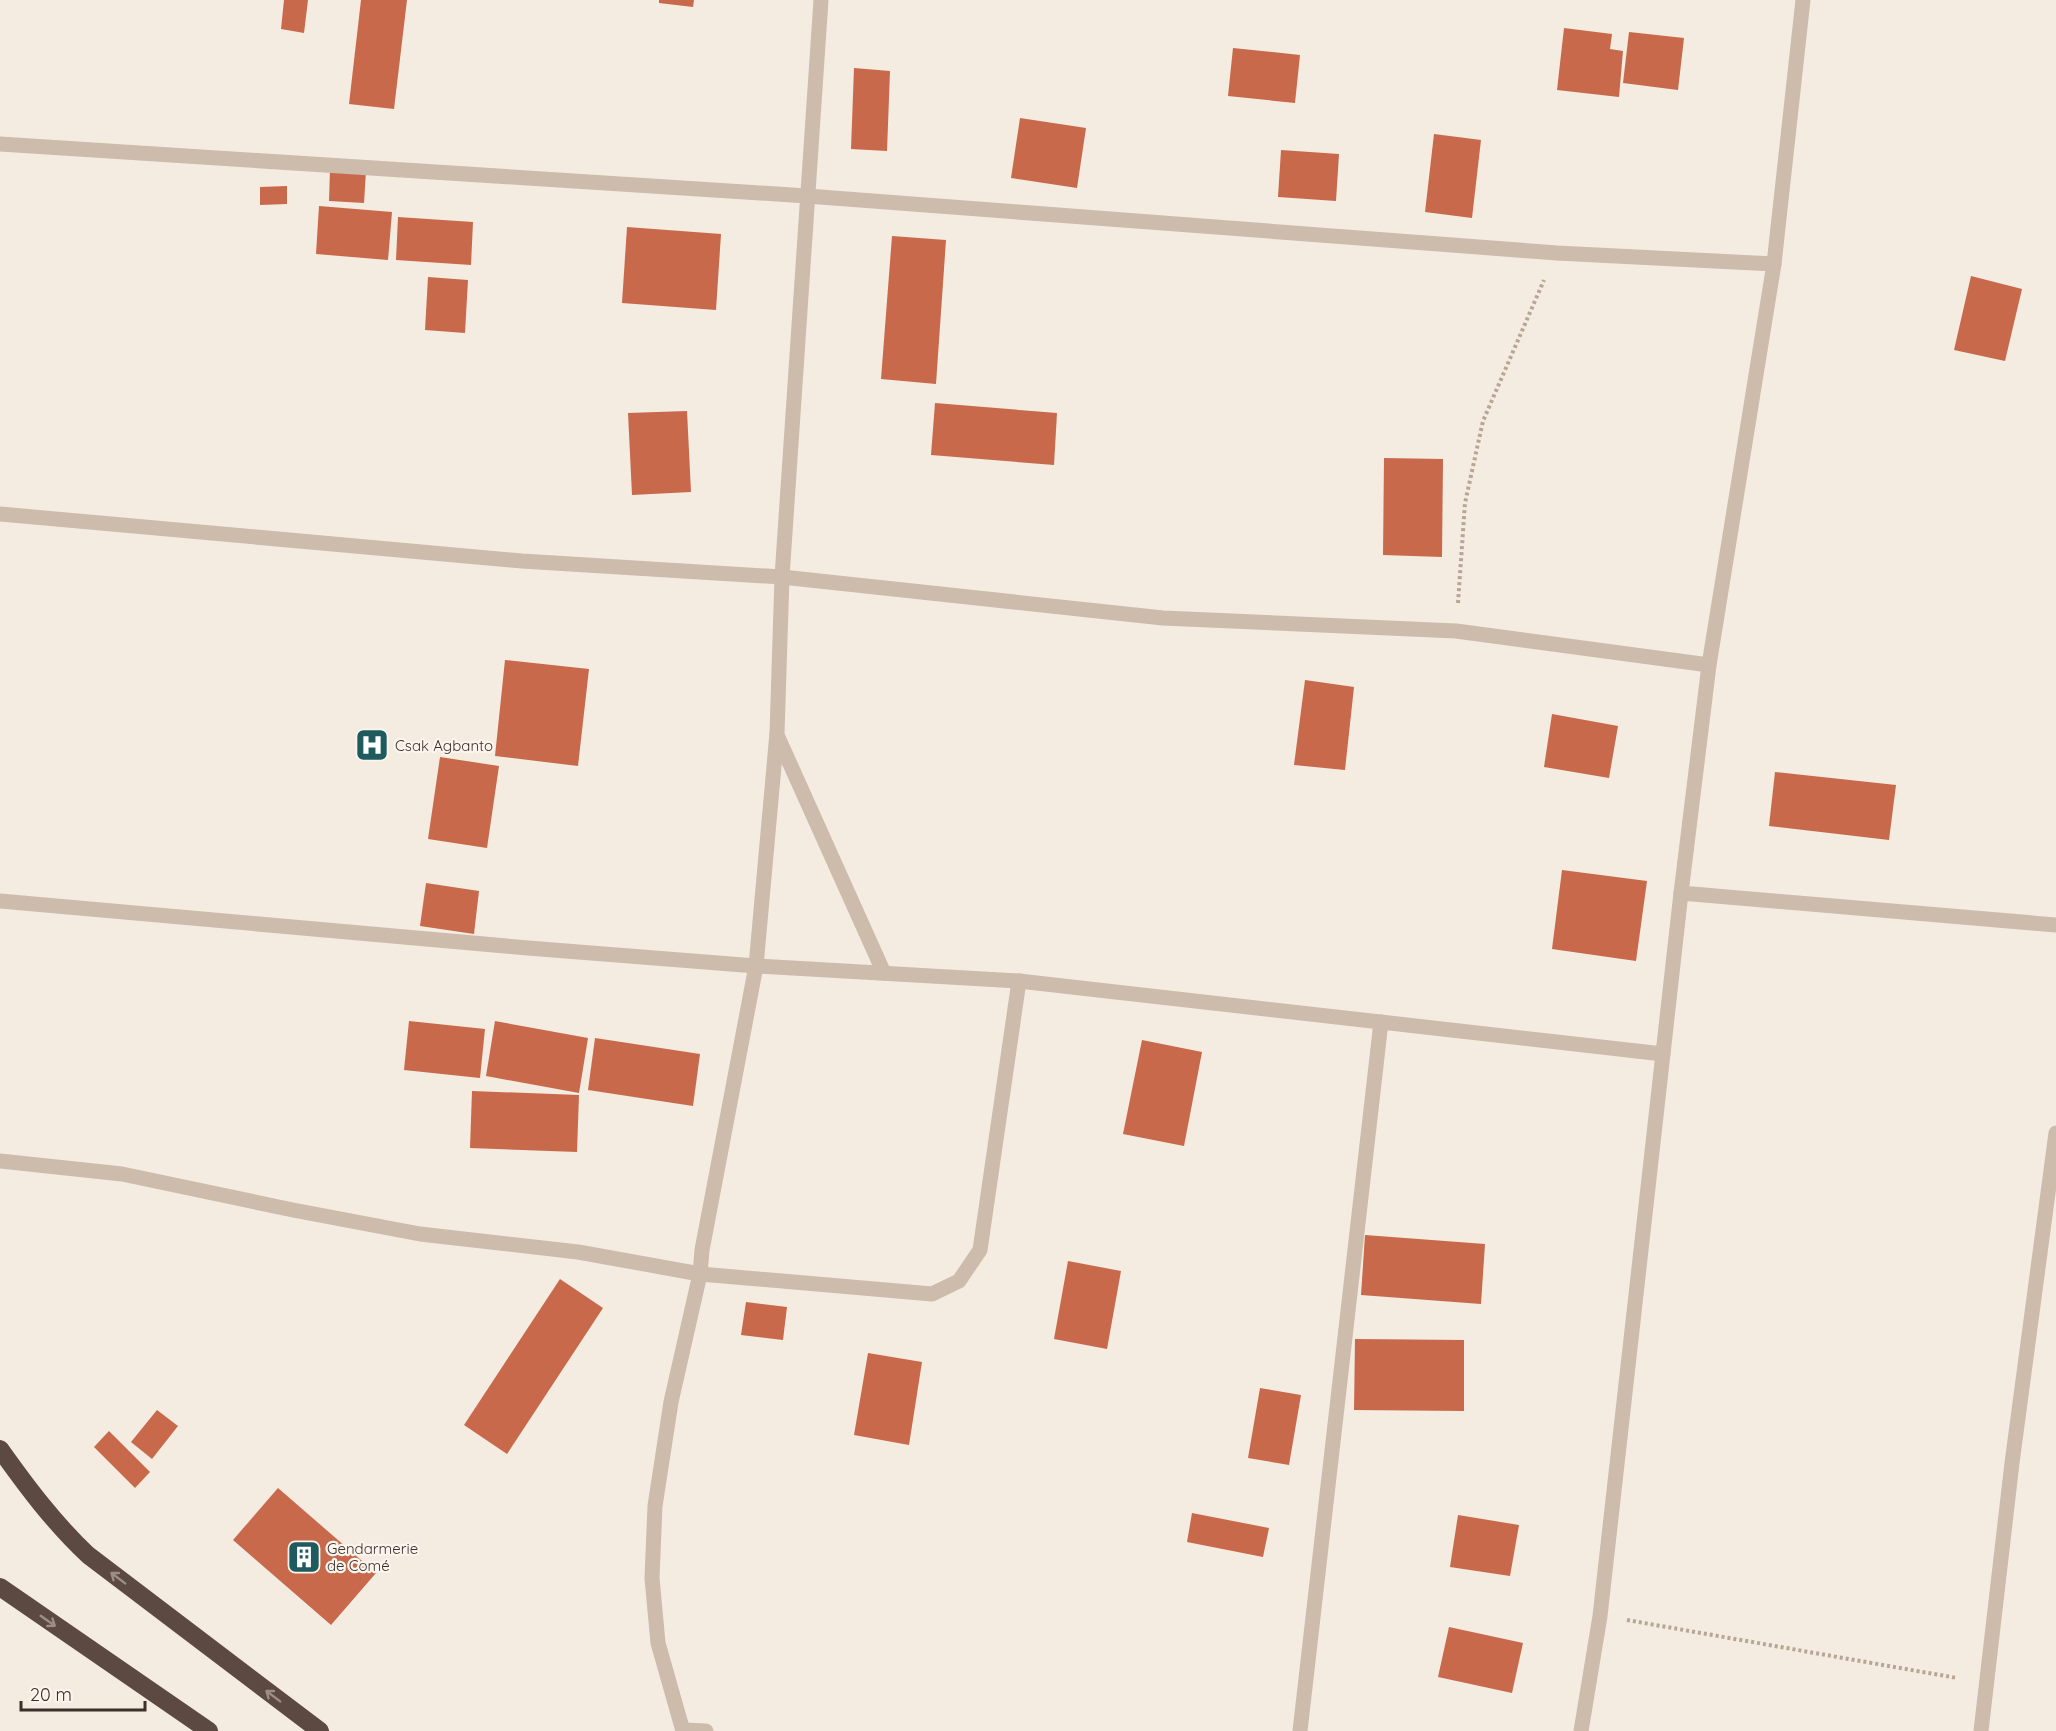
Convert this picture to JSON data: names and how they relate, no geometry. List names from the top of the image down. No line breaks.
{"places":{"hospital":["Csak Agbanto"],"building":["Gendarmerie de Comé"]},"scale_bar":"20 m"}
